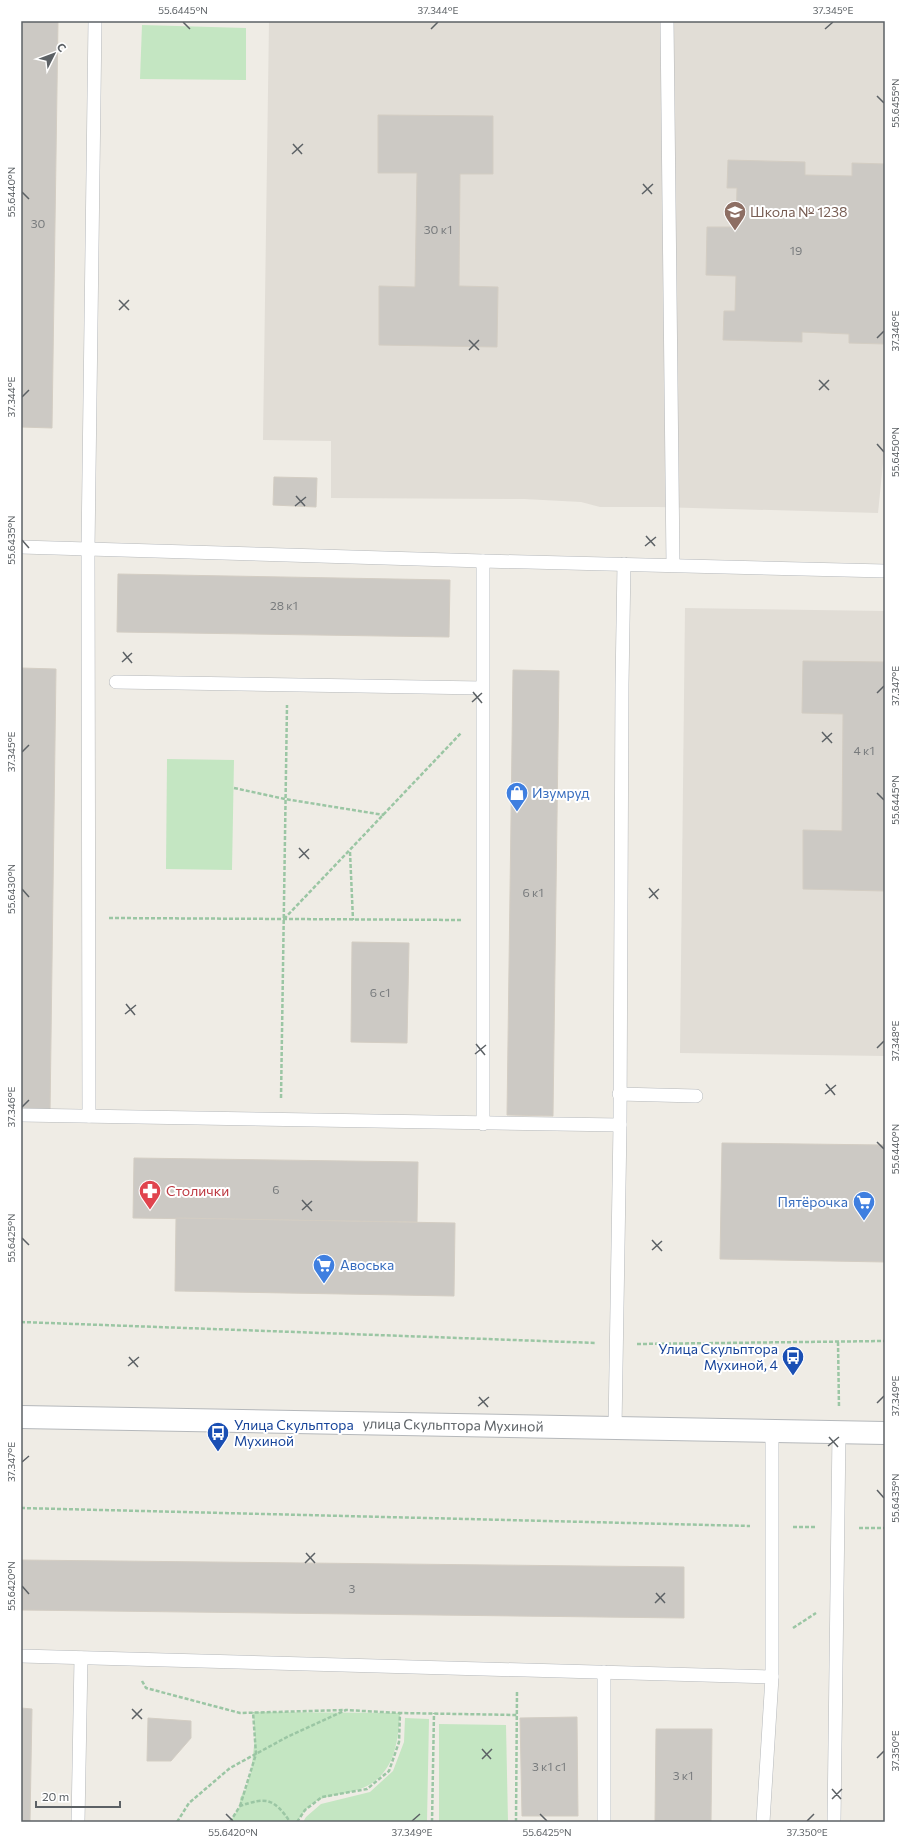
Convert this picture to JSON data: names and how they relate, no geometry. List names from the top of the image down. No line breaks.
{"streets":{"street":["улица Скульптора Мухиной"]},"places":{"school or university":["Школа № 1238"],"shop":["Изумруд"],"pharmacy":["Столички"],"supermarket":["Пятёрочка","Авоська"],"bus stop":["Улица Скульптора Мухиной, 4","Улица Скульптора Мухиной"]},"house_numbers":["30","30 к1","19","28 к1","4 к1","6 к1","6 с1","6","3","3 к1 с1","3 к1"],"scale_bar":"20 m","north":"top right","coordinates":["55.6445°N","37.344°E","37.345°E","55.6455°N","55.6440°N","37.346°E","55.6450°N","55.6435°N","37.347°E","55.6430°N","37.348°E","55.6425°N","37.349°E","55.6420°N","37.350°E"]}
